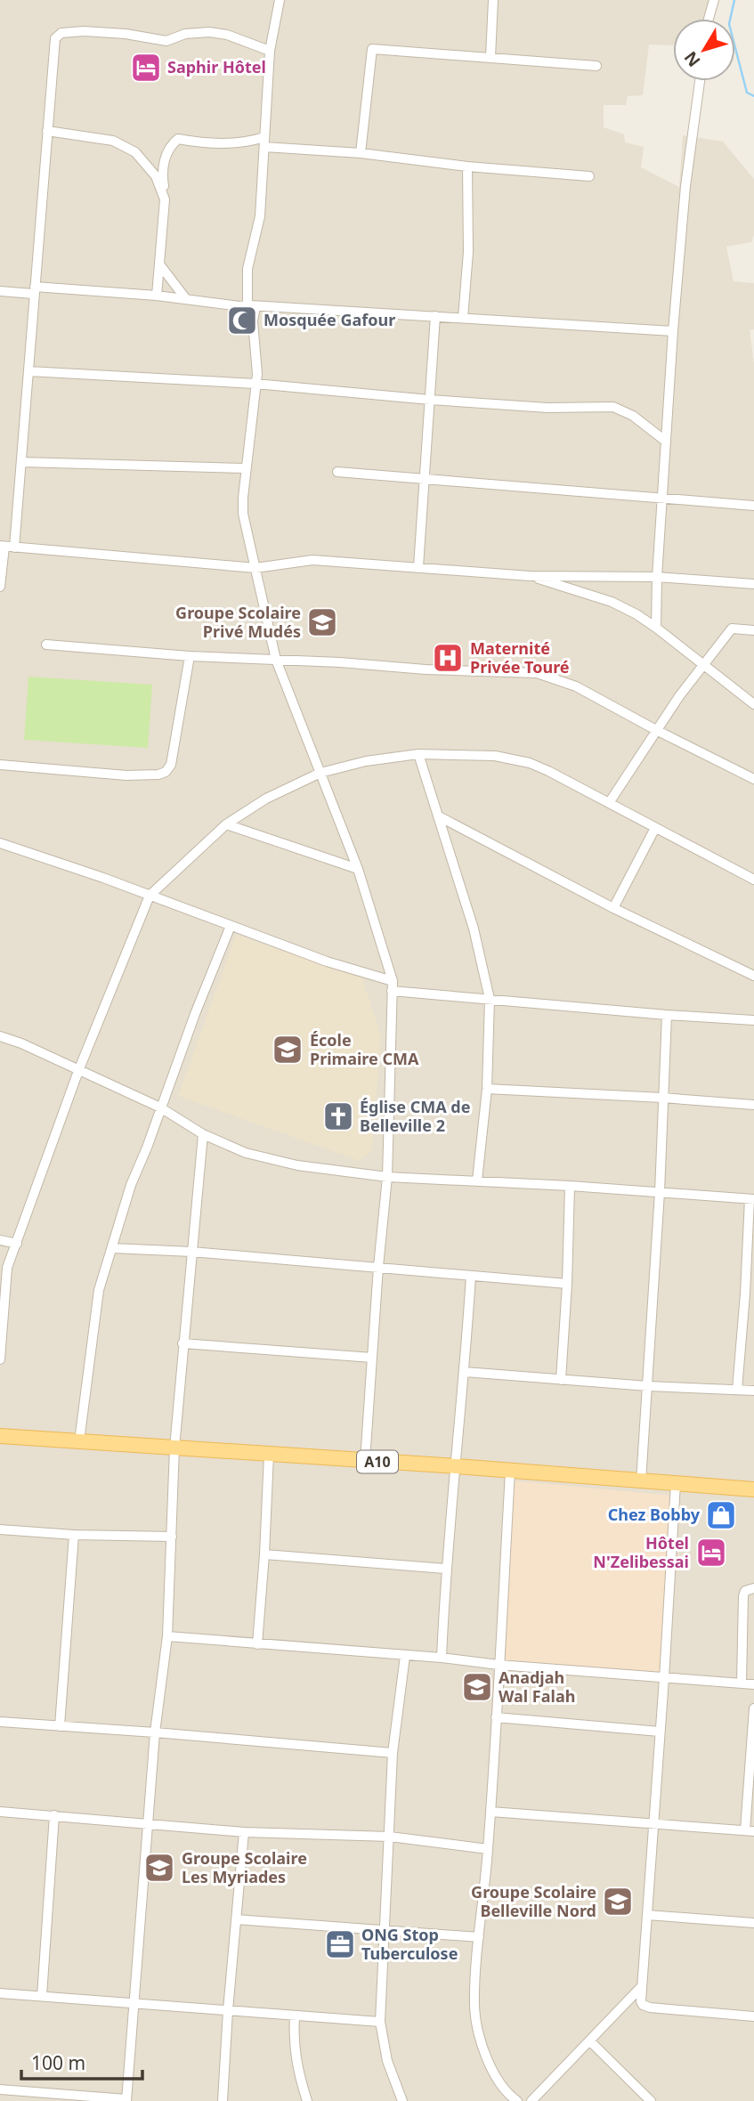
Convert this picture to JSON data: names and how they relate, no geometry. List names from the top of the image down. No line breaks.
{"streets":{"main road":["A10"]},"places":{"hotel":["Saphir Hôtel","Hôtel N'Zelibessai"],"mosque":["Mosquée Gafour"],"school or university":["Groupe Scolaire Privé Mudés","École Primaire CMA","Anadjah Wal Falah","Groupe Scolaire Les Myriades","Groupe Scolaire Belleville Nord"],"hospital":["Maternité Privée Touré"],"church":["Église CMA de Belleville 2"],"shop":["Chez Bobby"],"office":["ONG Stop Tuberculose"]},"scale_bar":"100 m","north":"bottom left"}
